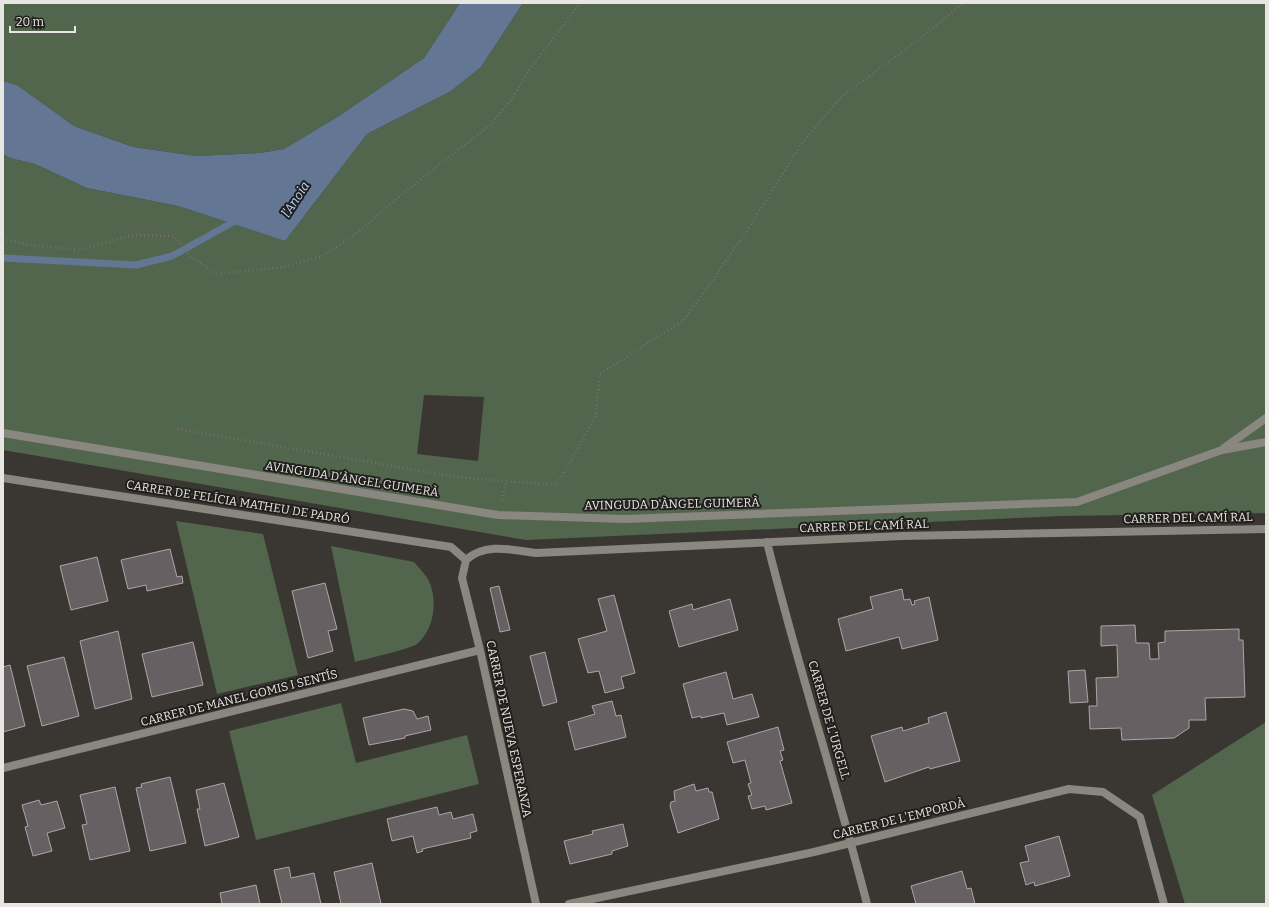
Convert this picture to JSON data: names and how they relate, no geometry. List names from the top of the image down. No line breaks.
{"streets":{"street":["AVINGUDA D'ÀNGEL GUIMERÀ","CARRER DE FELÍCIA MATHEU DE PADRÓ","CARRER DEL CAMÍ RAL","CARRER DE MANEL GOMIS I SENTÍS","CARRER DE L'URGELL","CARRER DE NUEVA ESPERANZA","CARRER DE L'EMPORDÀ"]},"crossings":[["CARRER DE FELÍCIA MATHEU DE PADRÓ","CARRER DEL CAMÍ RAL"],["CARRER DE FELÍCIA MATHEU DE PADRÓ","CARRER DE NUEVA ESPERANZA"],["CARRER DEL CAMÍ RAL","CARRER DE L'URGELL"],["CARRER DEL CAMÍ RAL","CARRER DE NUEVA ESPERANZA"],["CARRER DE MANEL GOMIS I SENTÍS","CARRER DE NUEVA ESPERANZA"],["CARRER DE L'URGELL","CARRER DE L'EMPORDÀ"]],"water":["l'Anoia"],"scale_bar":"20 m"}
